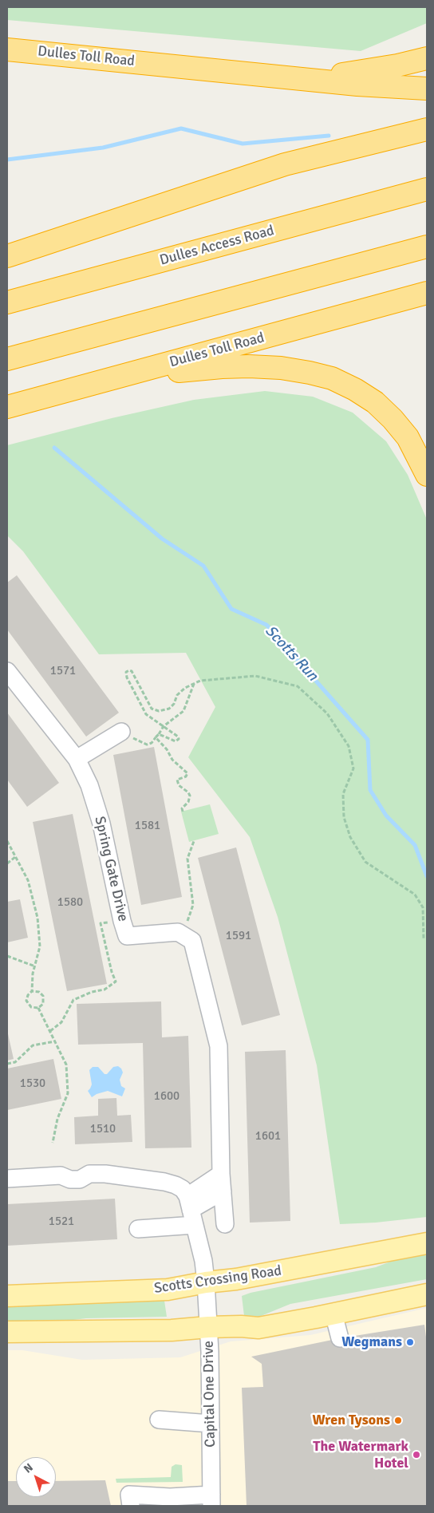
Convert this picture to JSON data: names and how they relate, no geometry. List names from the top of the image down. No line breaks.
{"streets":{"highway":["Dulles Toll Road","Dulles Access Road"],"main road":["Scotts Crossing Road"],"street":["Spring Gate Drive","Capital One Drive"]},"crossings":[["Scotts Crossing Road","Capital One Drive"]],"water":["Scotts Run"],"places":["Wegmans","Wren Tysons","The Watermark Hotel"],"house_numbers":["1571","1581","1580","1591","1530","1600","1510","1601","1521"],"north":"top left"}
